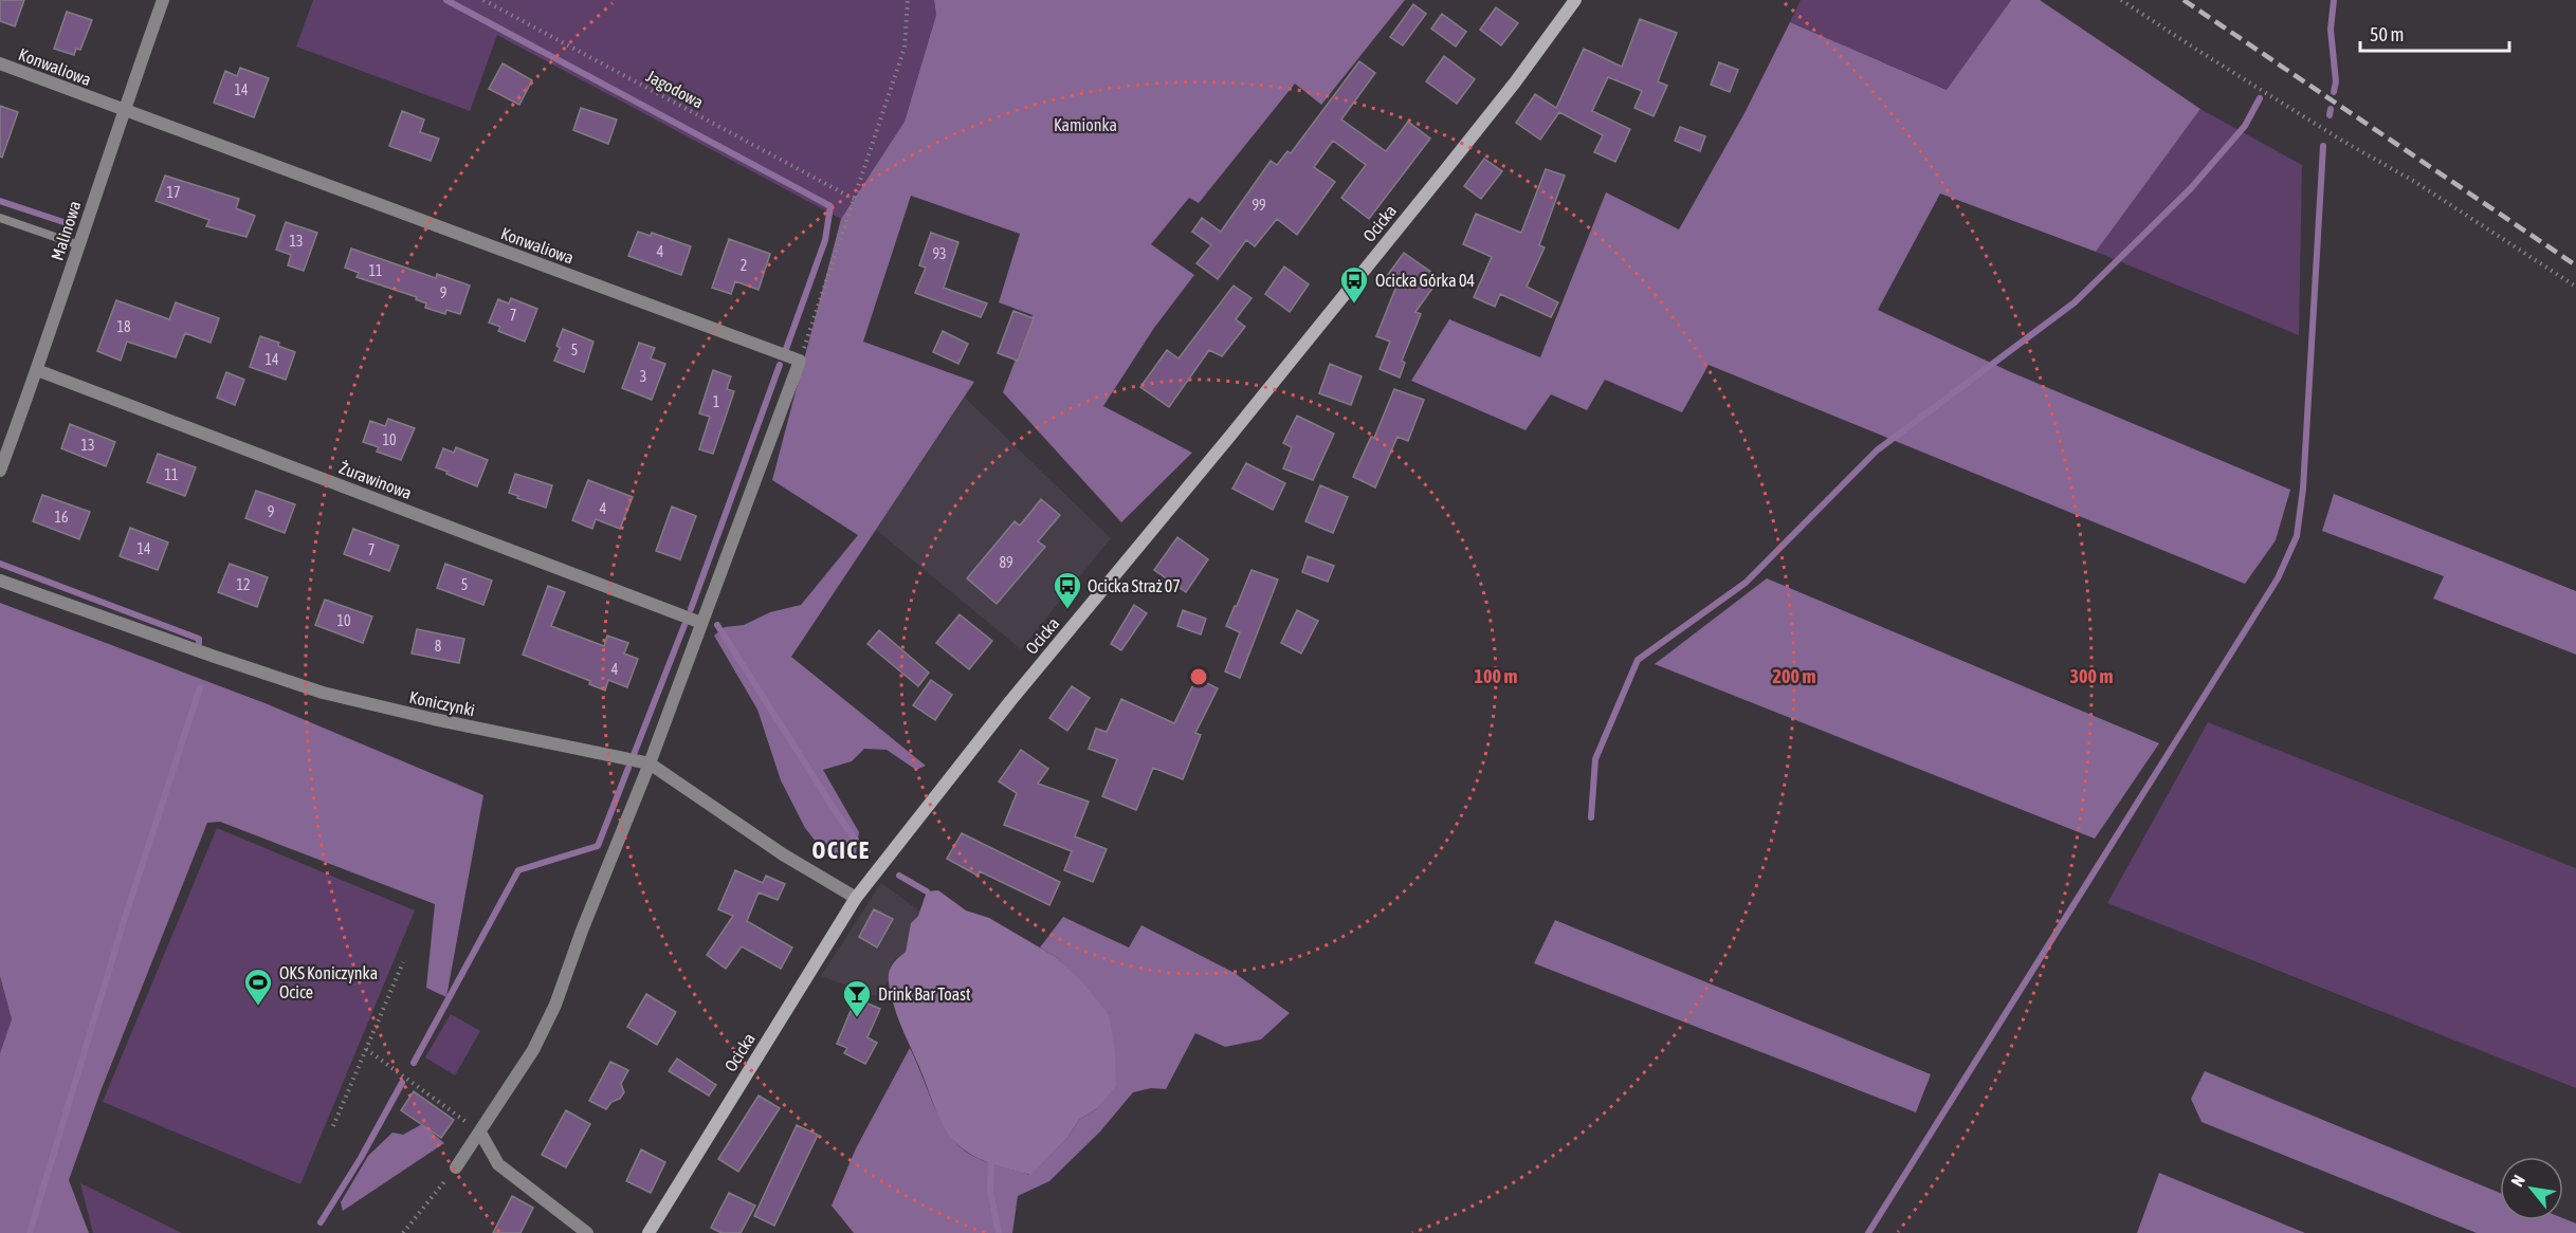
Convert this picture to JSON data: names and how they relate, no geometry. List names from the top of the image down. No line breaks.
{"streets":{"street":["Konwaliowa","Ocicka","Malinowa","Żurawinowa","Koniczynki"],"path":["Jagodowa"]},"crossings":[["Konwaliowa","Malinowa"],["Ocicka","Koniczynki"],["Malinowa","Żurawinowa"]],"districts":["OCICE"],"parks":["Kamionka"],"places":{"bus stop":["Ocicka Górka 04","Ocicka Straż 07"],"sports":["OKS Koniczynka Ocice"],"bar":["Drink Bar Toast"]},"house_numbers":["14","17","99","13","4","93","2","11","9","7","18","5","14","3","1","10","13","11","4","9","16","14","7","89","12","5","10","8","4"],"scale_bar":"50 m","north":"top left","rings":["100 m","200 m","300 m"]}
